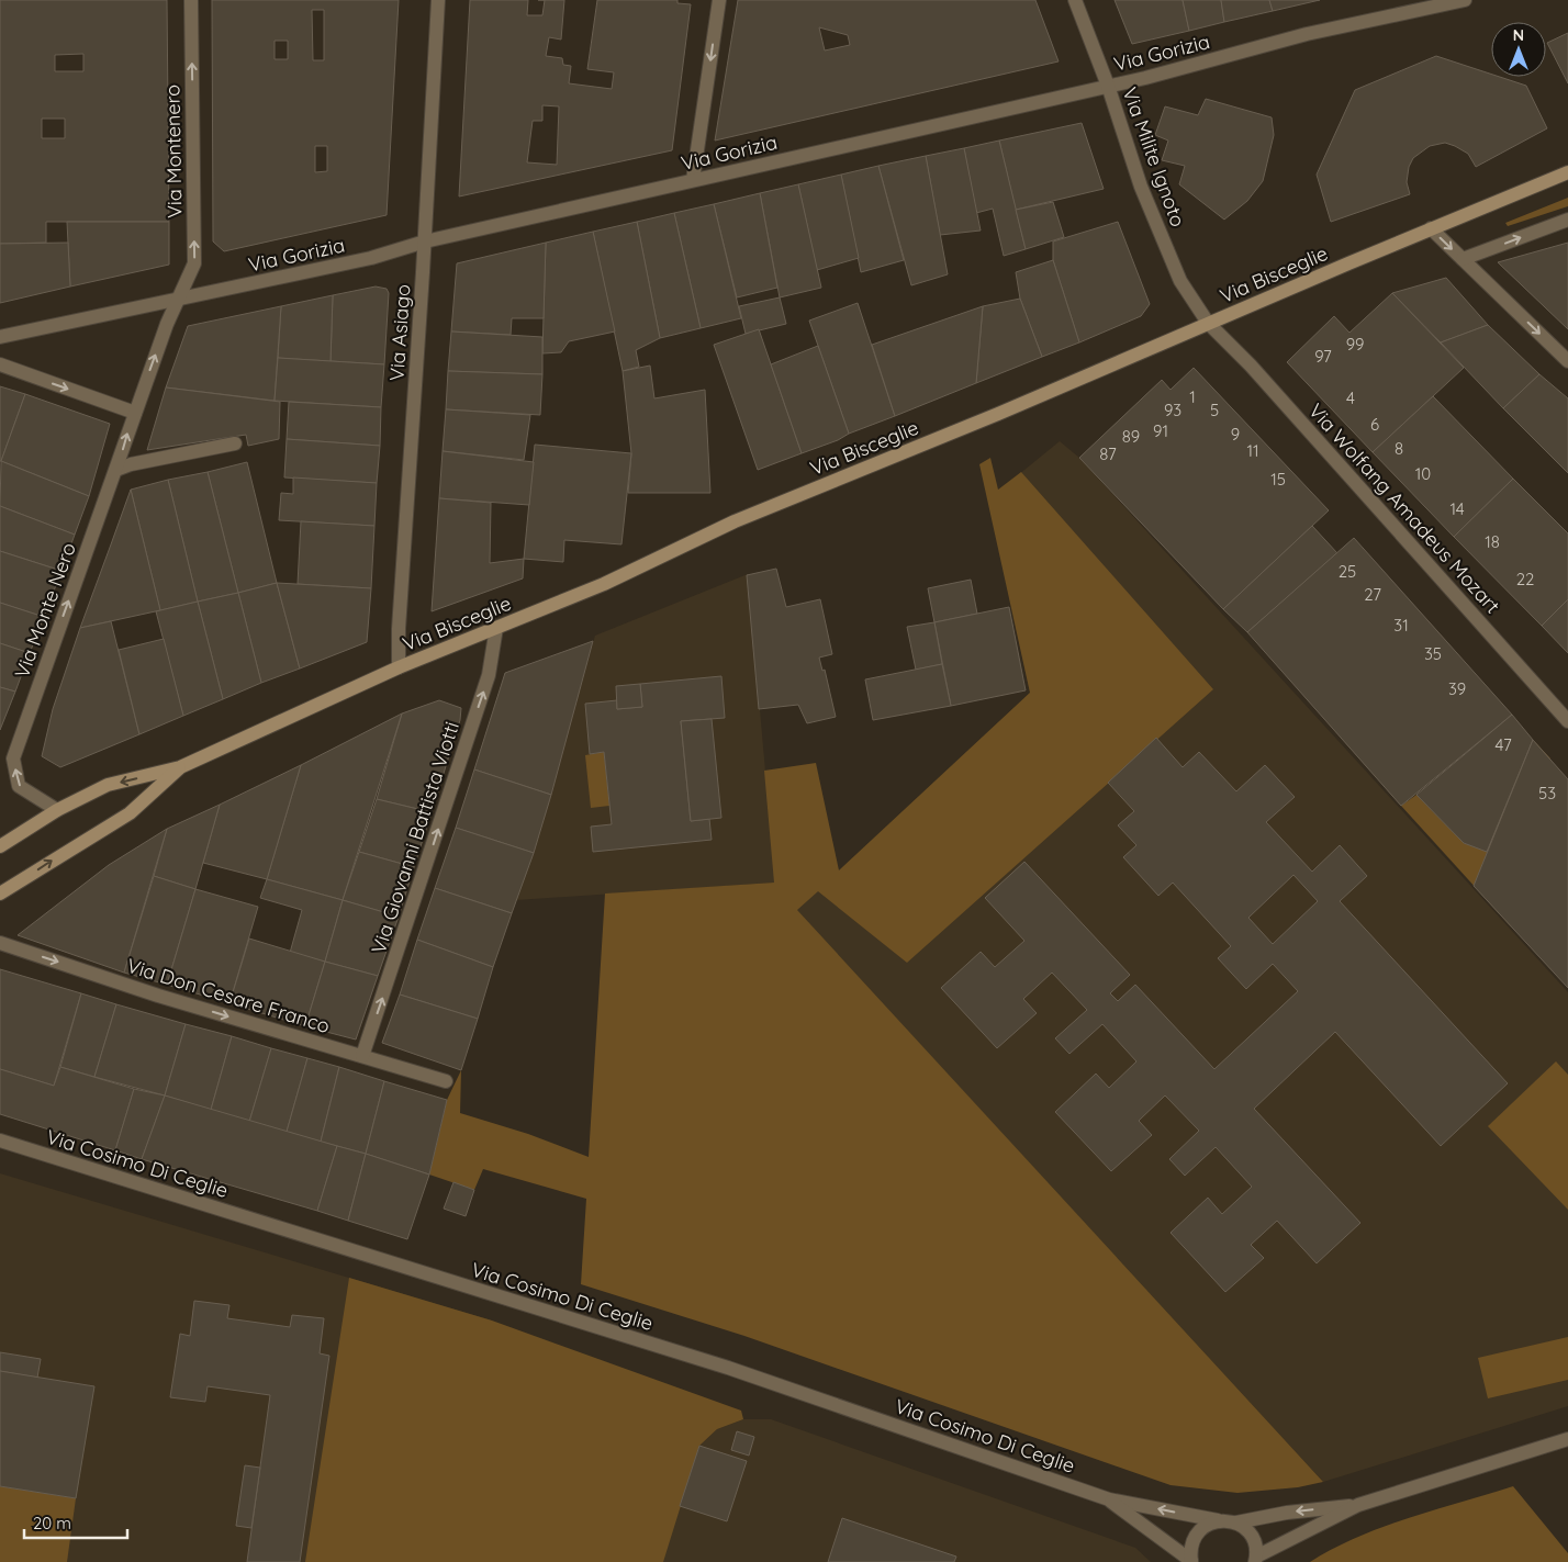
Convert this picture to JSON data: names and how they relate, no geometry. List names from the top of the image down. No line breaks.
{"streets":{"main road":["Via Bisceglie"],"street":["Via Gorizia","Via Montenero","Via Milite Ignoto","Via Asiago","Via Wolfang Amadeus Mozart","Via Monte Nero","Via Giovanni Battista Viotti","Via Don Cesare Franco","Via Cosimo Di Ceglie"]},"crossings":[["Via Gorizia","Via Montenero"],["Via Gorizia","Via Milite Ignoto"],["Via Gorizia","Via Asiago"],["Via Gorizia","Via Monte Nero"],["Via Montenero","Via Monte Nero"],["Via Milite Ignoto","Via Bisceglie"],["Via Milite Ignoto","Via Wolfang Amadeus Mozart"],["Via Bisceglie","Via Asiago"],["Via Bisceglie","Via Wolfang Amadeus Mozart"],["Via Bisceglie","Via Monte Nero"],["Via Bisceglie","Via Giovanni Battista Viotti"],["Via Giovanni Battista Viotti","Via Don Cesare Franco"]],"one_way":["Via Montenero","Via Monte Nero","Via Giovanni Battista Viotti","Via Don Cesare Franco"],"house_numbers":["99","97","1","4","93","5","6","91","9","89","8","11","87","10","15","14","18","25","22","27","31","35","39","47","53"],"scale_bar":"20 m","north":"top"}
